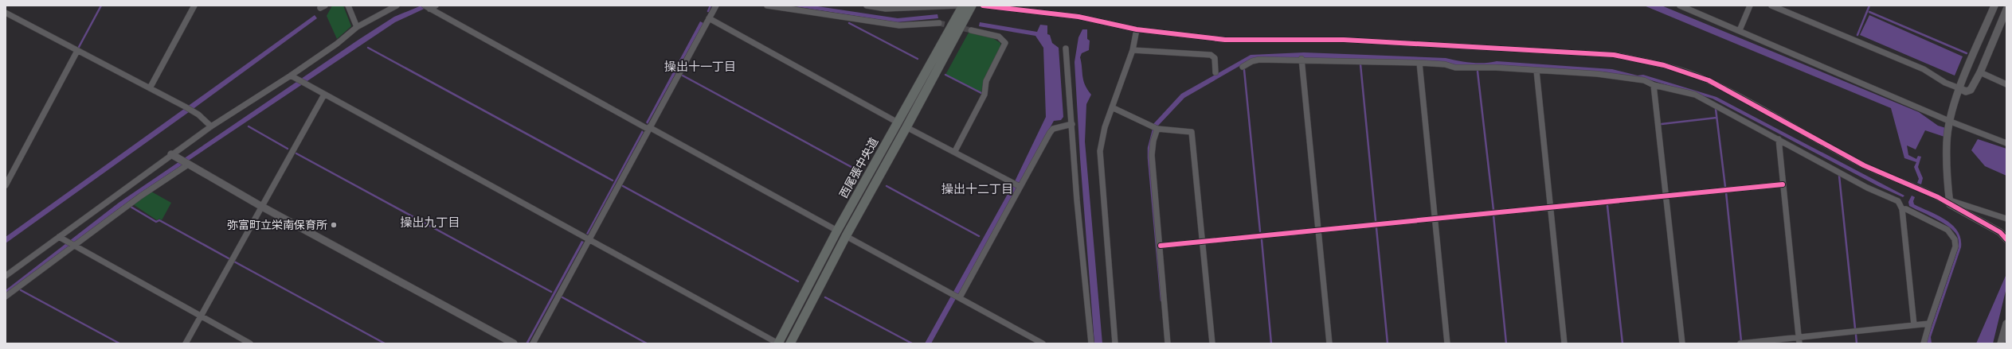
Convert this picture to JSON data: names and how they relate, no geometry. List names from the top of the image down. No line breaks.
{"streets":{"main road":["西尾張中央道"]},"districts":["操出十一丁目","操出十二丁目","操出九丁目"],"places":["弥富町立栄南保育所"]}
